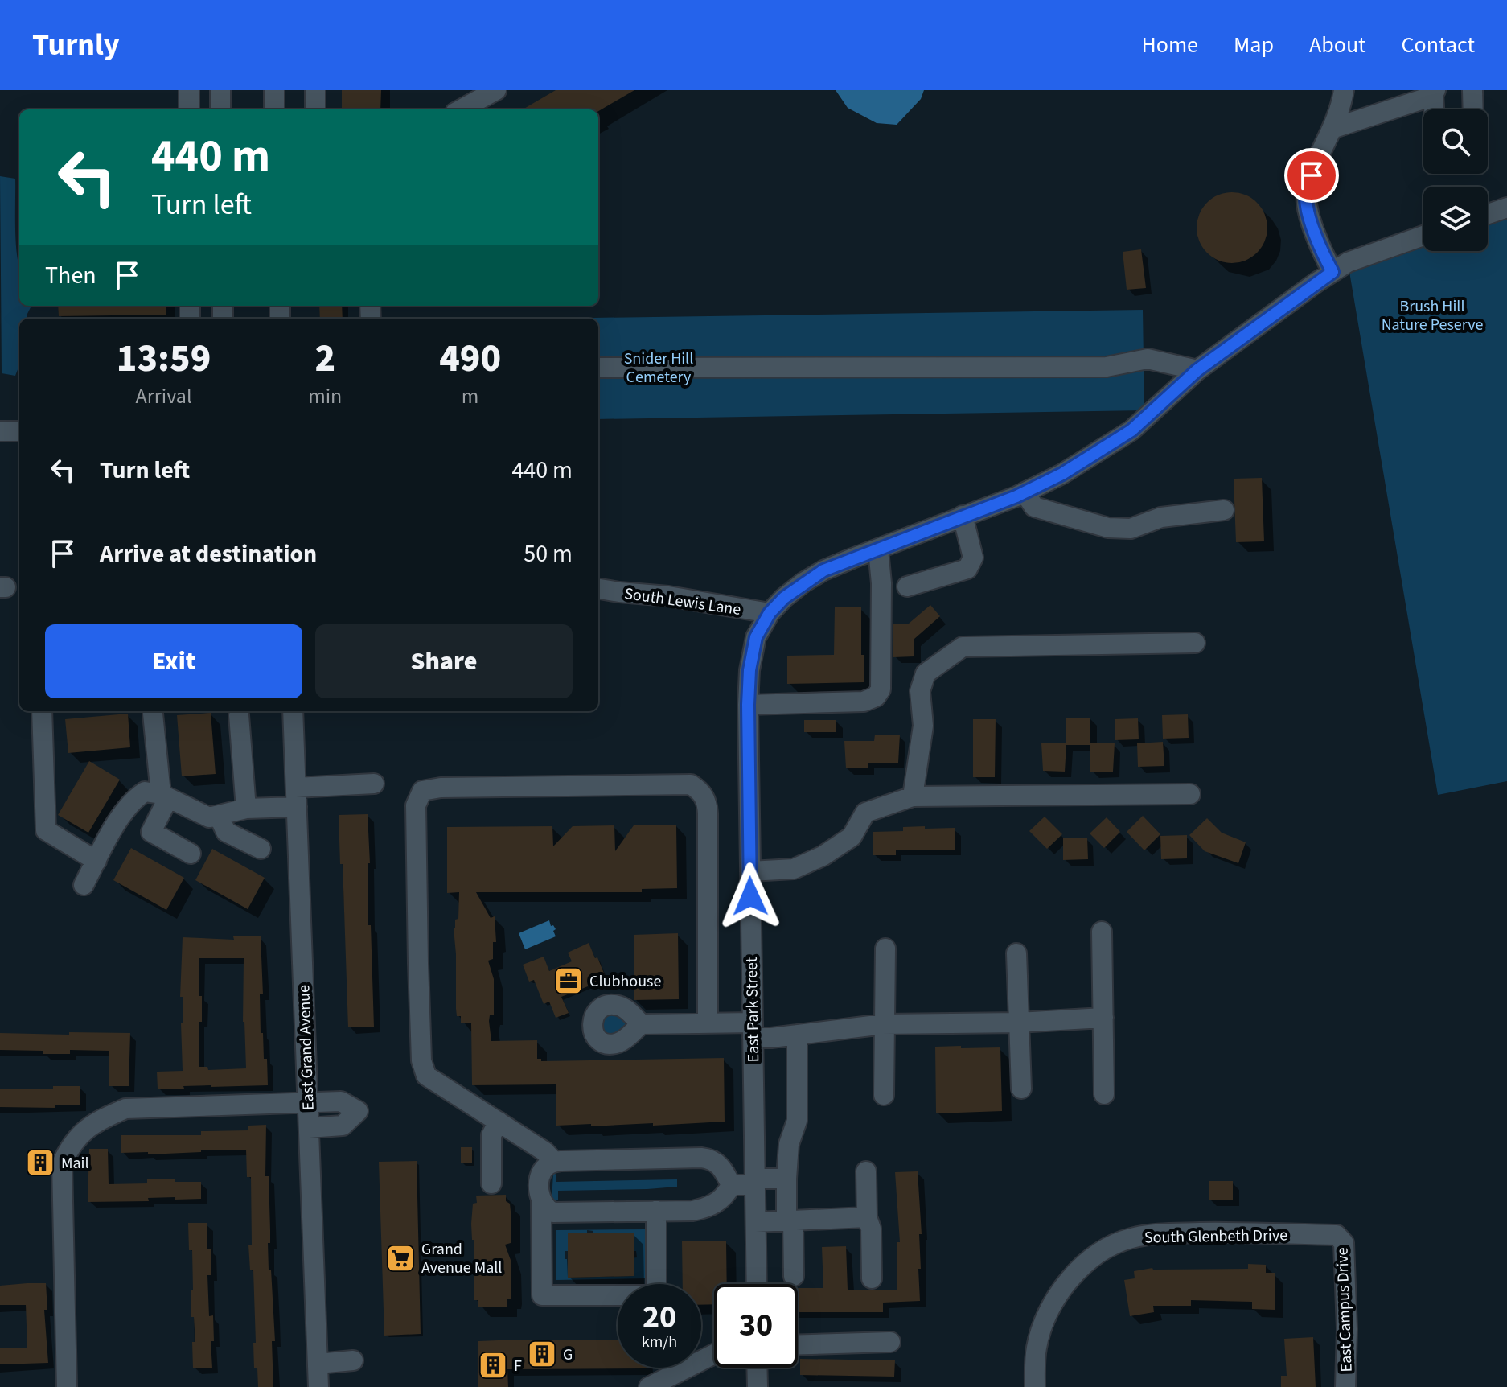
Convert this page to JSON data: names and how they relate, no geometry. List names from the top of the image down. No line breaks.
{"streets":{"street":["South Lewis Lane","East Park Street","East Grand Avenue","South Glenbeth Drive","East Campus Drive"]},"crossings":[["South Lewis Lane","East Park Street"],["South Glenbeth Drive","East Campus Drive"]],"parks":["Brush Hill Nature Peserve","Snider Hill Cemetery"],"places":{"office":["Clubhouse"],"building":["Mail","G","F"],"supermarket":["Grand Avenue Mall"]},"page":{"header":"Turnly","nav":["Home","Map","About","Contact"],"turn":["440 m","Turn left"],"then":"Then","eta":["13:59","Arrival","2","min","490","m"],"list":[{"name":"Turn left","value":"440 m"},{"name":"Arrive at destination","value":"50 m"}],"buttons":["Exit","Share"],"speed":"20 km/h","limit":"30"}}
